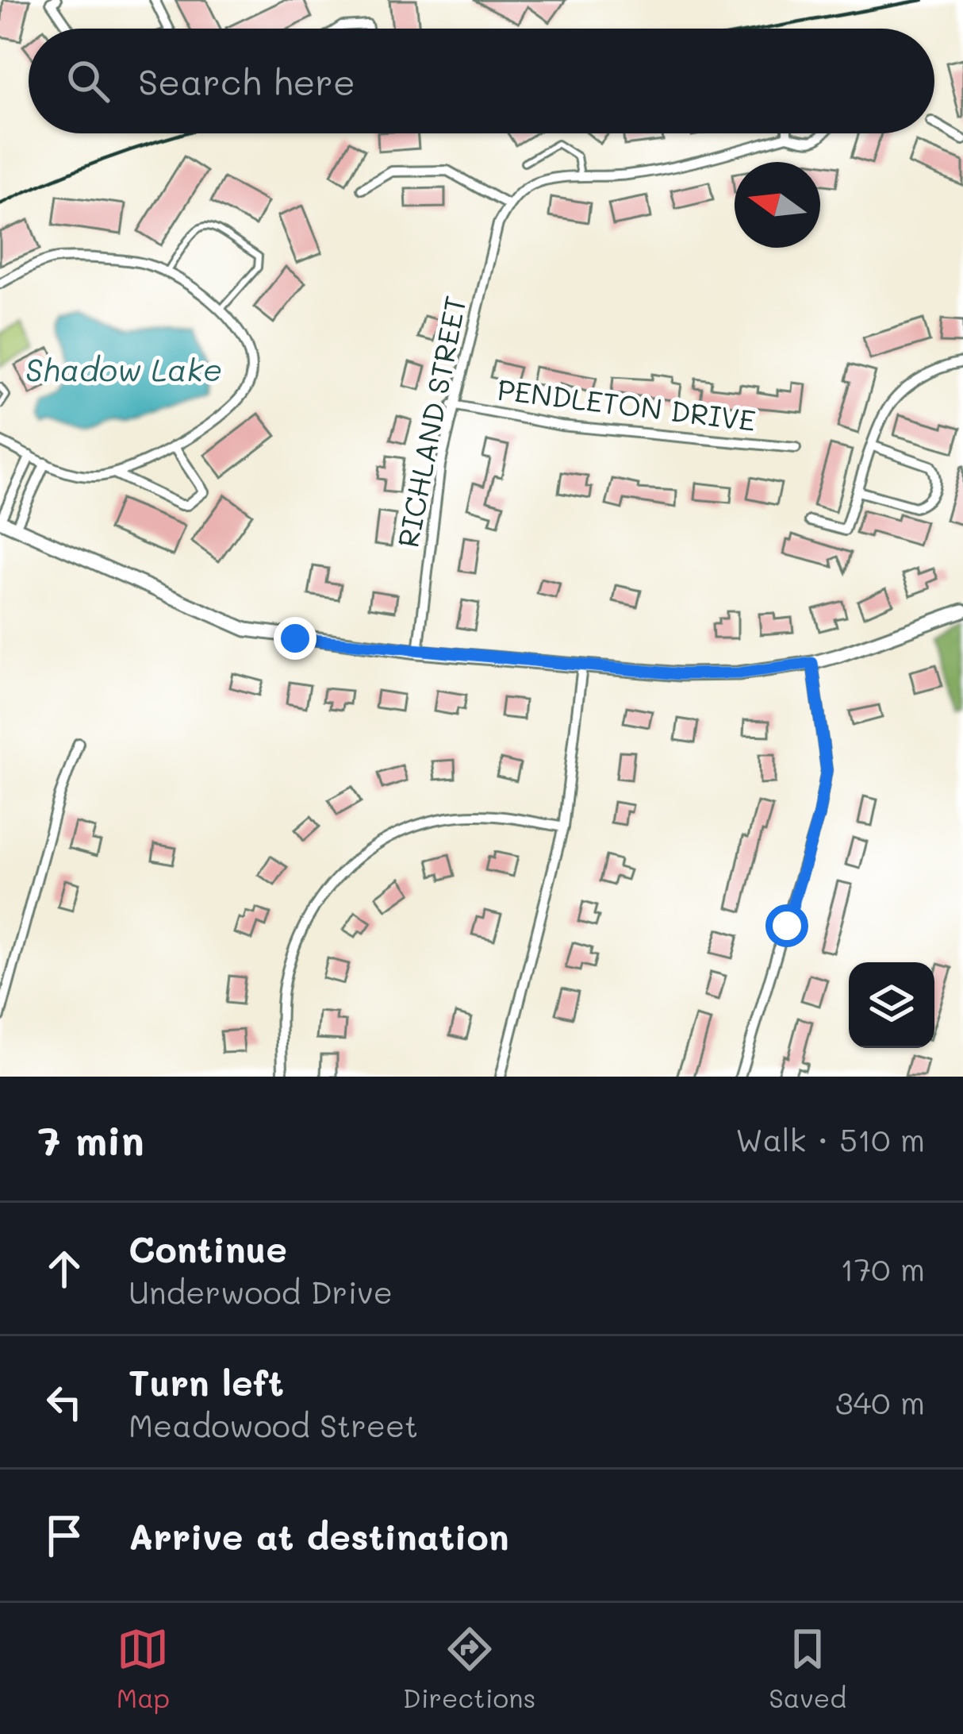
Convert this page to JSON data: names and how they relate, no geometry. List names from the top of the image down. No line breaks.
{"streets":{"street":["PENDLETON DRIVE","RICHLAND STREET"]},"crossings":[["PENDLETON DRIVE","RICHLAND STREET"]],"water":["Shadow Lake"],"north":"left","page":{"search":"Search here","heading":["7 min","Walk · 510 m"],"list":[["Continue","Underwood Drive","170 m"],["Turn left","Meadowood Street","340 m"],"Arrive at destination"],"nav":["Map","Directions","Saved"]}}
